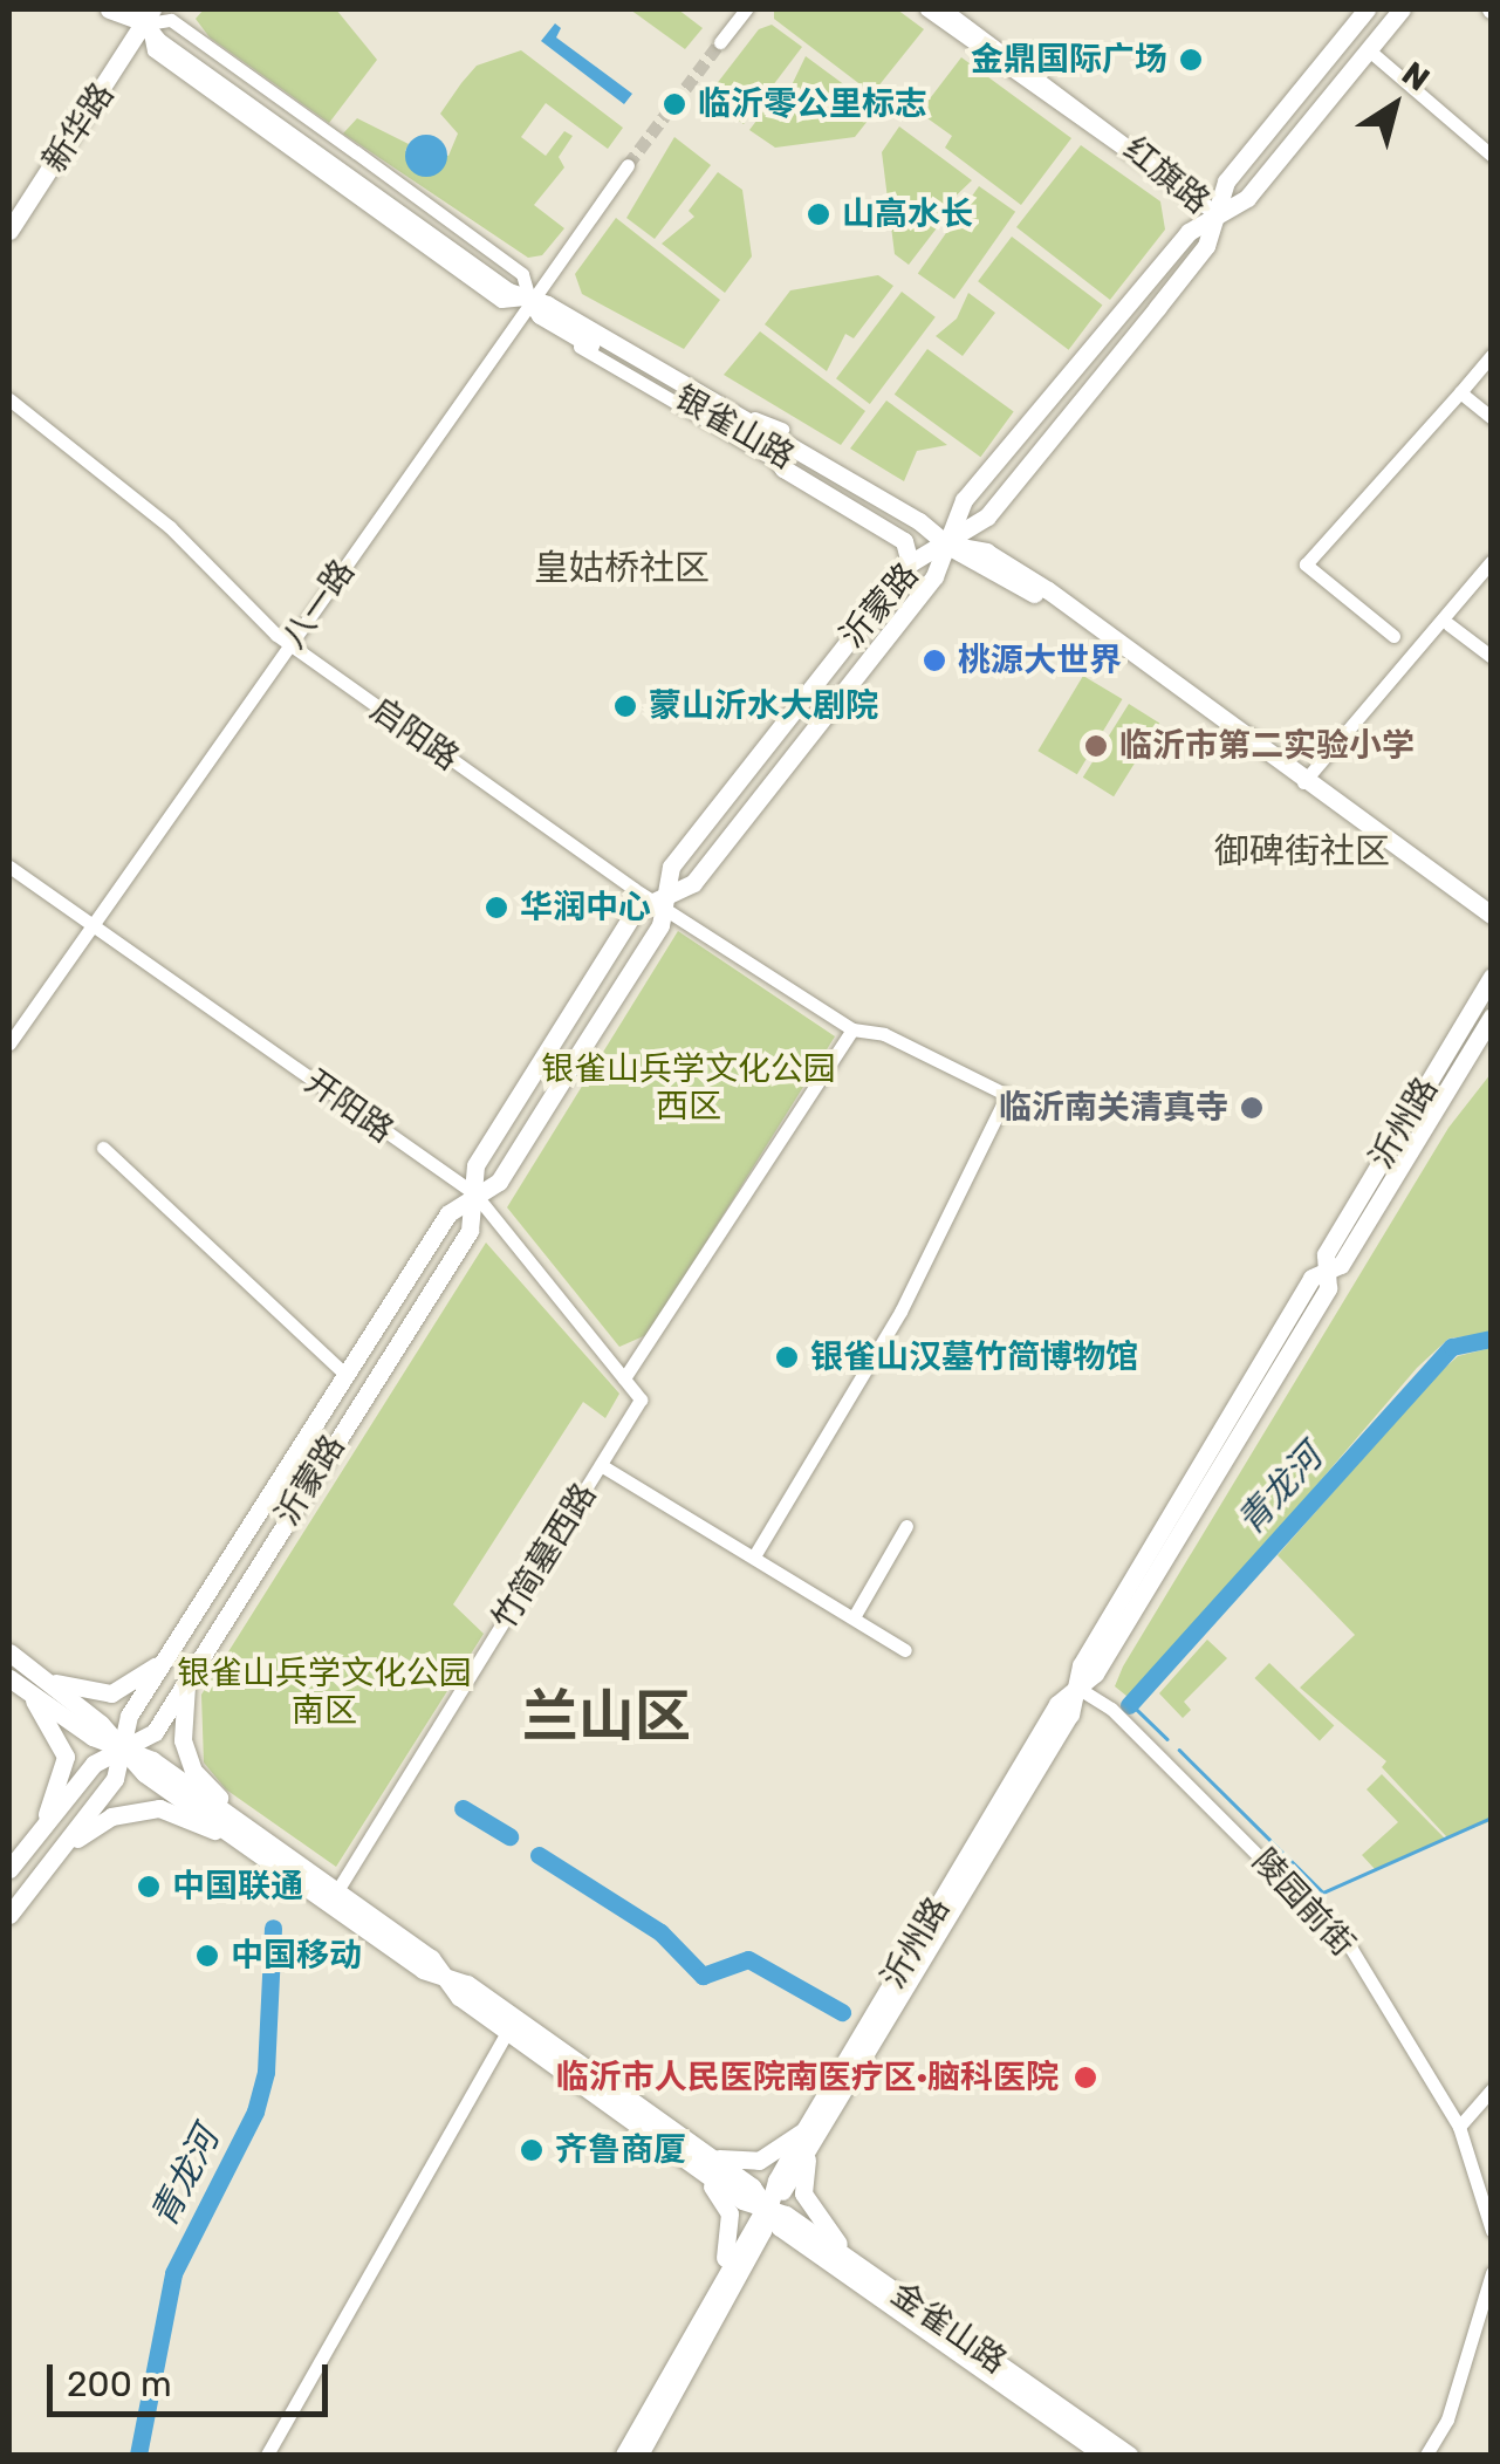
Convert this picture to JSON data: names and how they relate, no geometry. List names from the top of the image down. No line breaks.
{"streets":{"main road":["新华路","银雀山路","沂蒙路","沂州路","金雀山路"],"street":["红旗路","八一路","启阳路","开阳路","竹简墓西路","陵园前街"]},"crossings":[["新华路","银雀山路"],["红旗路","沂蒙路"],["银雀山路","八一路"],["银雀山路","沂蒙路"],["八一路","启阳路"],["八一路","开阳路"],["沂蒙路","启阳路"],["沂蒙路","开阳路"],["沂蒙路","金雀山路"],["开阳路","竹简墓西路"],["沂州路","陵园前街"],["沂州路","金雀山路"],["竹简墓西路","金雀山路"]],"districts":["皇姑桥社区","御碑街社区","兰山区"],"water":["青龙河"],"parks":["银雀山兵学文化公园 西区","银雀山兵学文化公园 南区"],"places":["金鼎国际广场","临沂零公里标志","山高水长","桃源大世界","蒙山沂水大剧院","临沂市第二实验小学","华润中心","临沂南关清真寺","银雀山汉墓竹简博物馆","中国联通","中国移动","临沂市人民医院南医疗区·脑科医院","齐鲁商厦"],"scale_bar":"200 m","north":"top right"}
